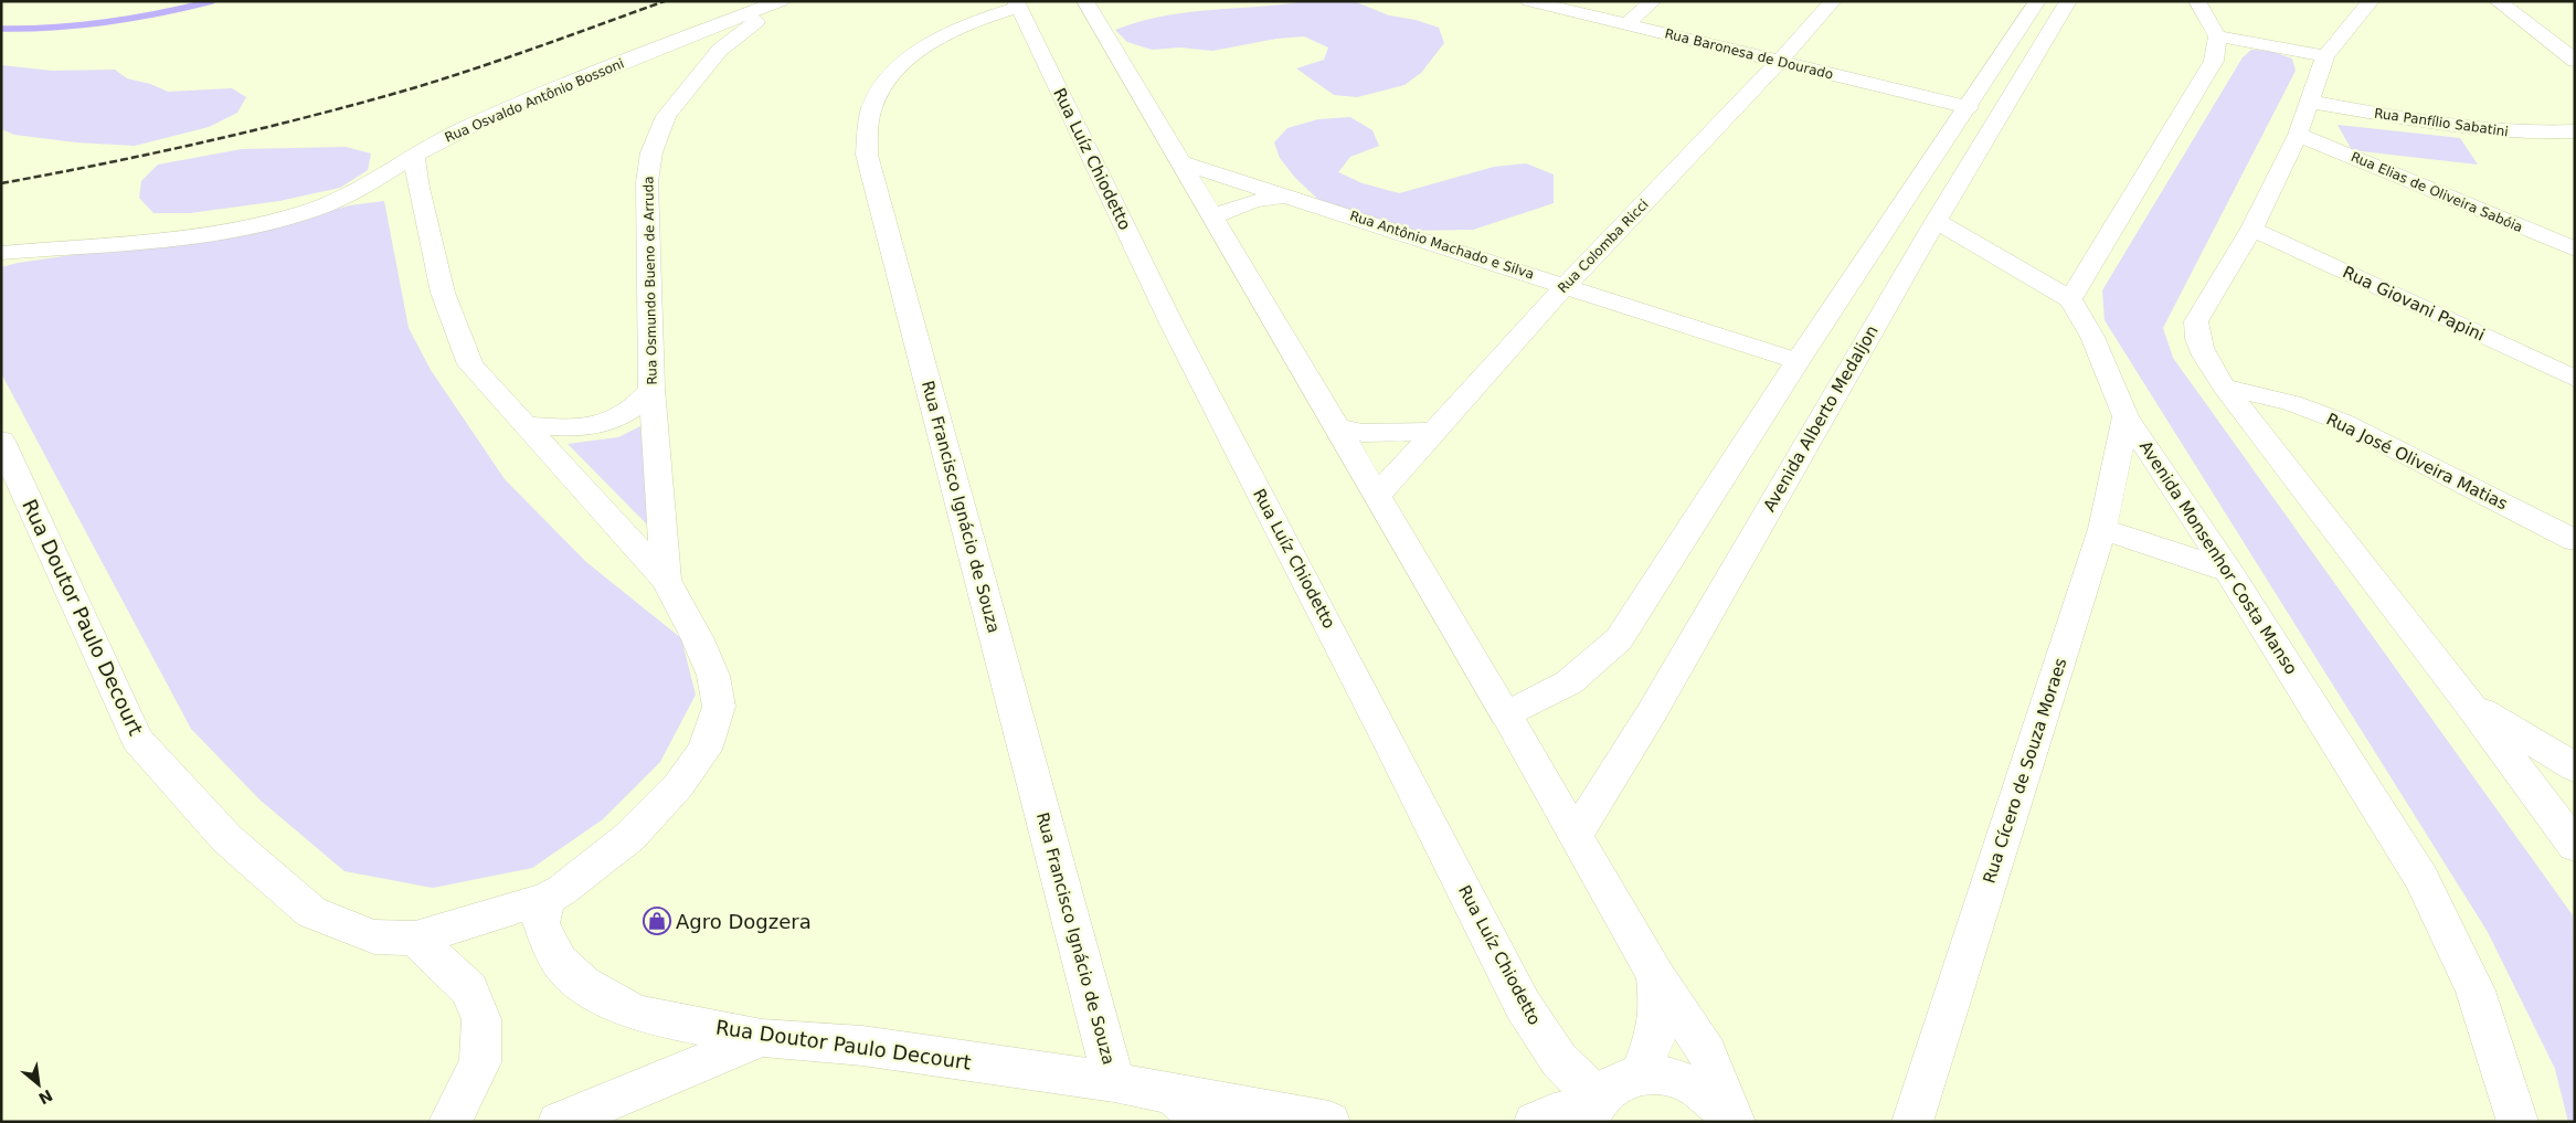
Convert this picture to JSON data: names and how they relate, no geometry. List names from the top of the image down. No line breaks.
{"streets":{"street":["Rua Baronesa de Dourado","Rua Osvaldo Antônio Bossoni","Rua Panfílio Sabatini","Rua Luíz Chiodetto","Rua Elias de Oliveira Sabóia","Rua Antônio Machado e Silva","Rua Colomba Ricci","Rua Osmundo Bueno de Arruda","Rua Giovani Papini","Avenida Alberto Medaljon","Rua José Oliveira Matias","Rua Francisco Ignácio de Souza","Avenida Monsenhor Costa Manso","Rua Doutor Paulo Decourt","Rua Cícero de Souza Moraes"]},"crossings":[["Rua Baronesa de Dourado","Rua Colomba Ricci"],["Rua Osvaldo Antônio Bossoni","Rua Osmundo Bueno de Arruda"],["Rua Luíz Chiodetto","Rua Francisco Ignácio de Souza"],["Rua Antônio Machado e Silva","Rua Colomba Ricci"],["Rua Francisco Ignácio de Souza","Rua Doutor Paulo Decourt"],["Avenida Monsenhor Costa Manso","Rua Cícero de Souza Moraes"]],"places":{"shop":["Agro Dogzera"]},"north":"bottom right"}
